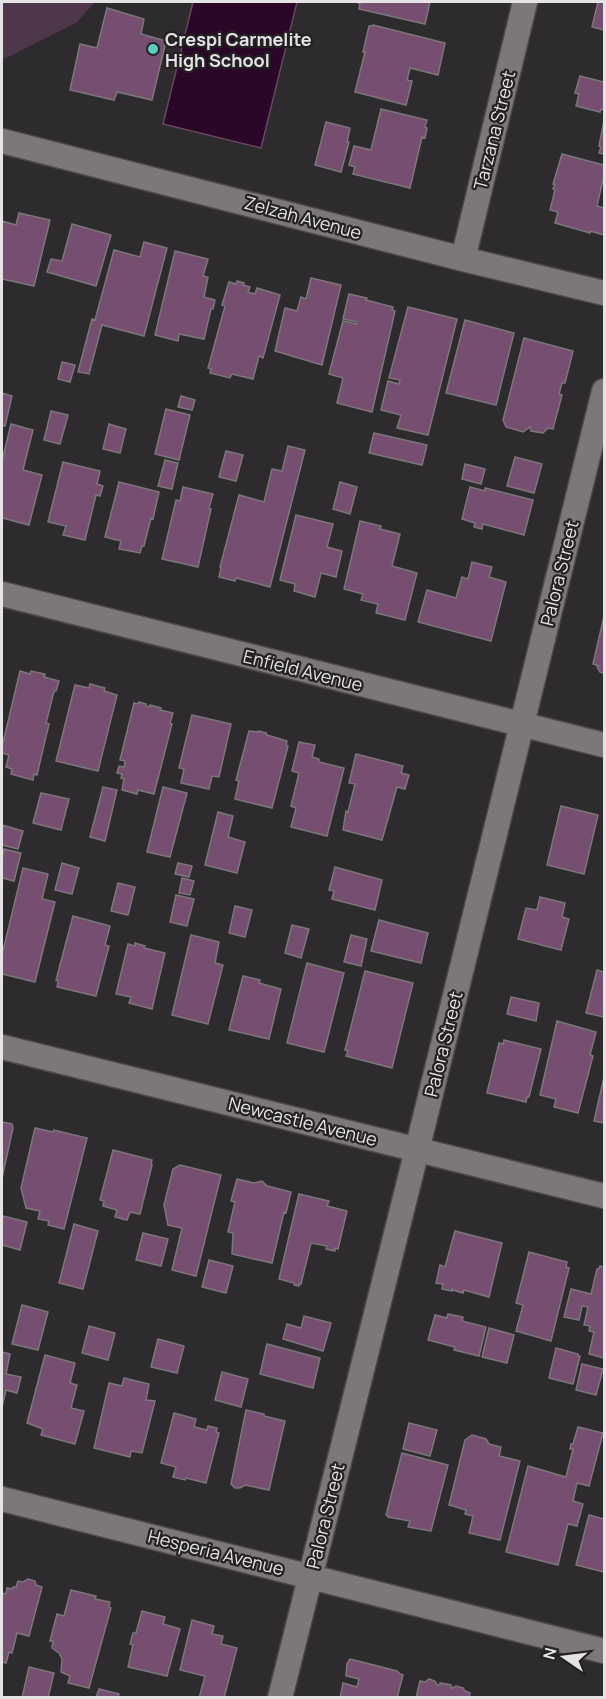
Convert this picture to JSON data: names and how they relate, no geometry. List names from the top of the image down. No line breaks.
{"streets":{"street":["Tarzana Street","Zelzah Avenue","Palora Street","Enfield Avenue","Newcastle Avenue","Hesperia Avenue"]},"crossings":[["Tarzana Street","Zelzah Avenue"],["Palora Street","Enfield Avenue"],["Palora Street","Newcastle Avenue"],["Palora Street","Hesperia Avenue"]],"places":["Crespi Carmelite High School"],"north":"left"}
